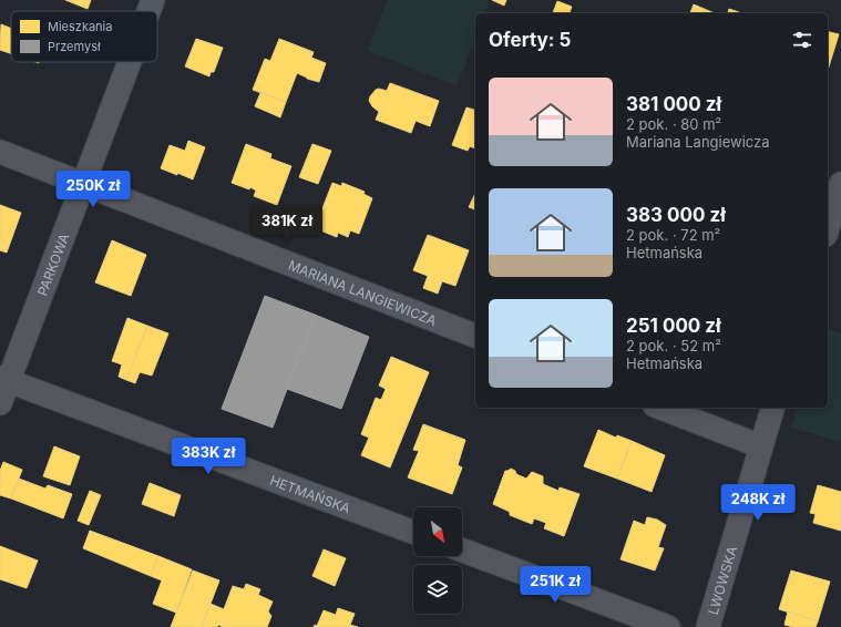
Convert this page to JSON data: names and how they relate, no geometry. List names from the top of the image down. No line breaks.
{"streets":{"street":["PARKOWA","MARIANA LANGIEWICZA","HETMAŃSKA","LWOWSKA"]},"crossings":[["PARKOWA","MARIANA LANGIEWICZA"],["PARKOWA","HETMAŃSKA"]],"legend":["Mieszkania","Przemysł"],"north":"bottom right","page":{"heading":"Oferty: 5","list":[{"name":"381 000 zł","note":"2 pok. · 80 m² · Mariana Langiewicza"},{"name":"383 000 zł","note":"2 pok. · 72 m² · Hetmańska"},{"name":"251 000 zł","note":"2 pok. · 52 m² · Hetmańska"}],"price":["250K zł","381K zł","383K zł","248K zł","251K zł"]}}
